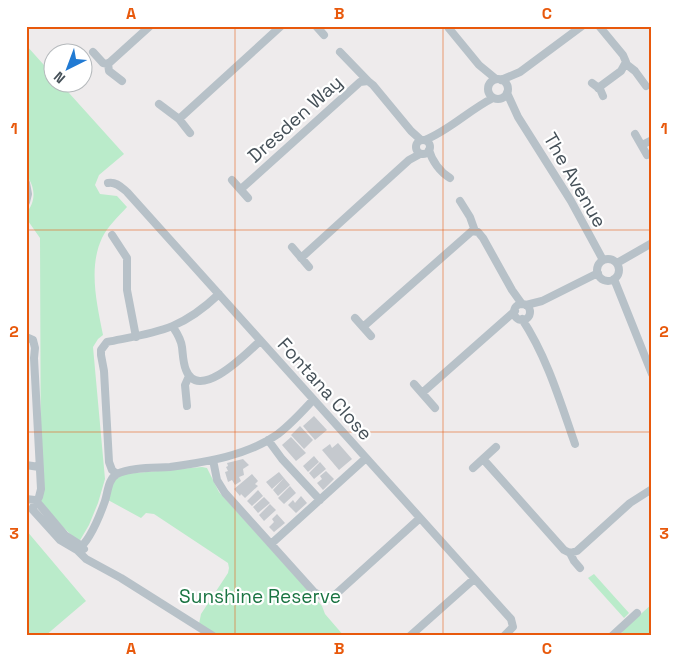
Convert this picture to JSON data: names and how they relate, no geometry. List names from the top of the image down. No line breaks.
{"streets":{"street":["Dresden Way","The Avenue","Fontana Close"]},"parks":["Sunshine Reserve"],"north":"bottom left","grid":{"columns":["A","B","C"],"rows":["1","2","3"]}}
